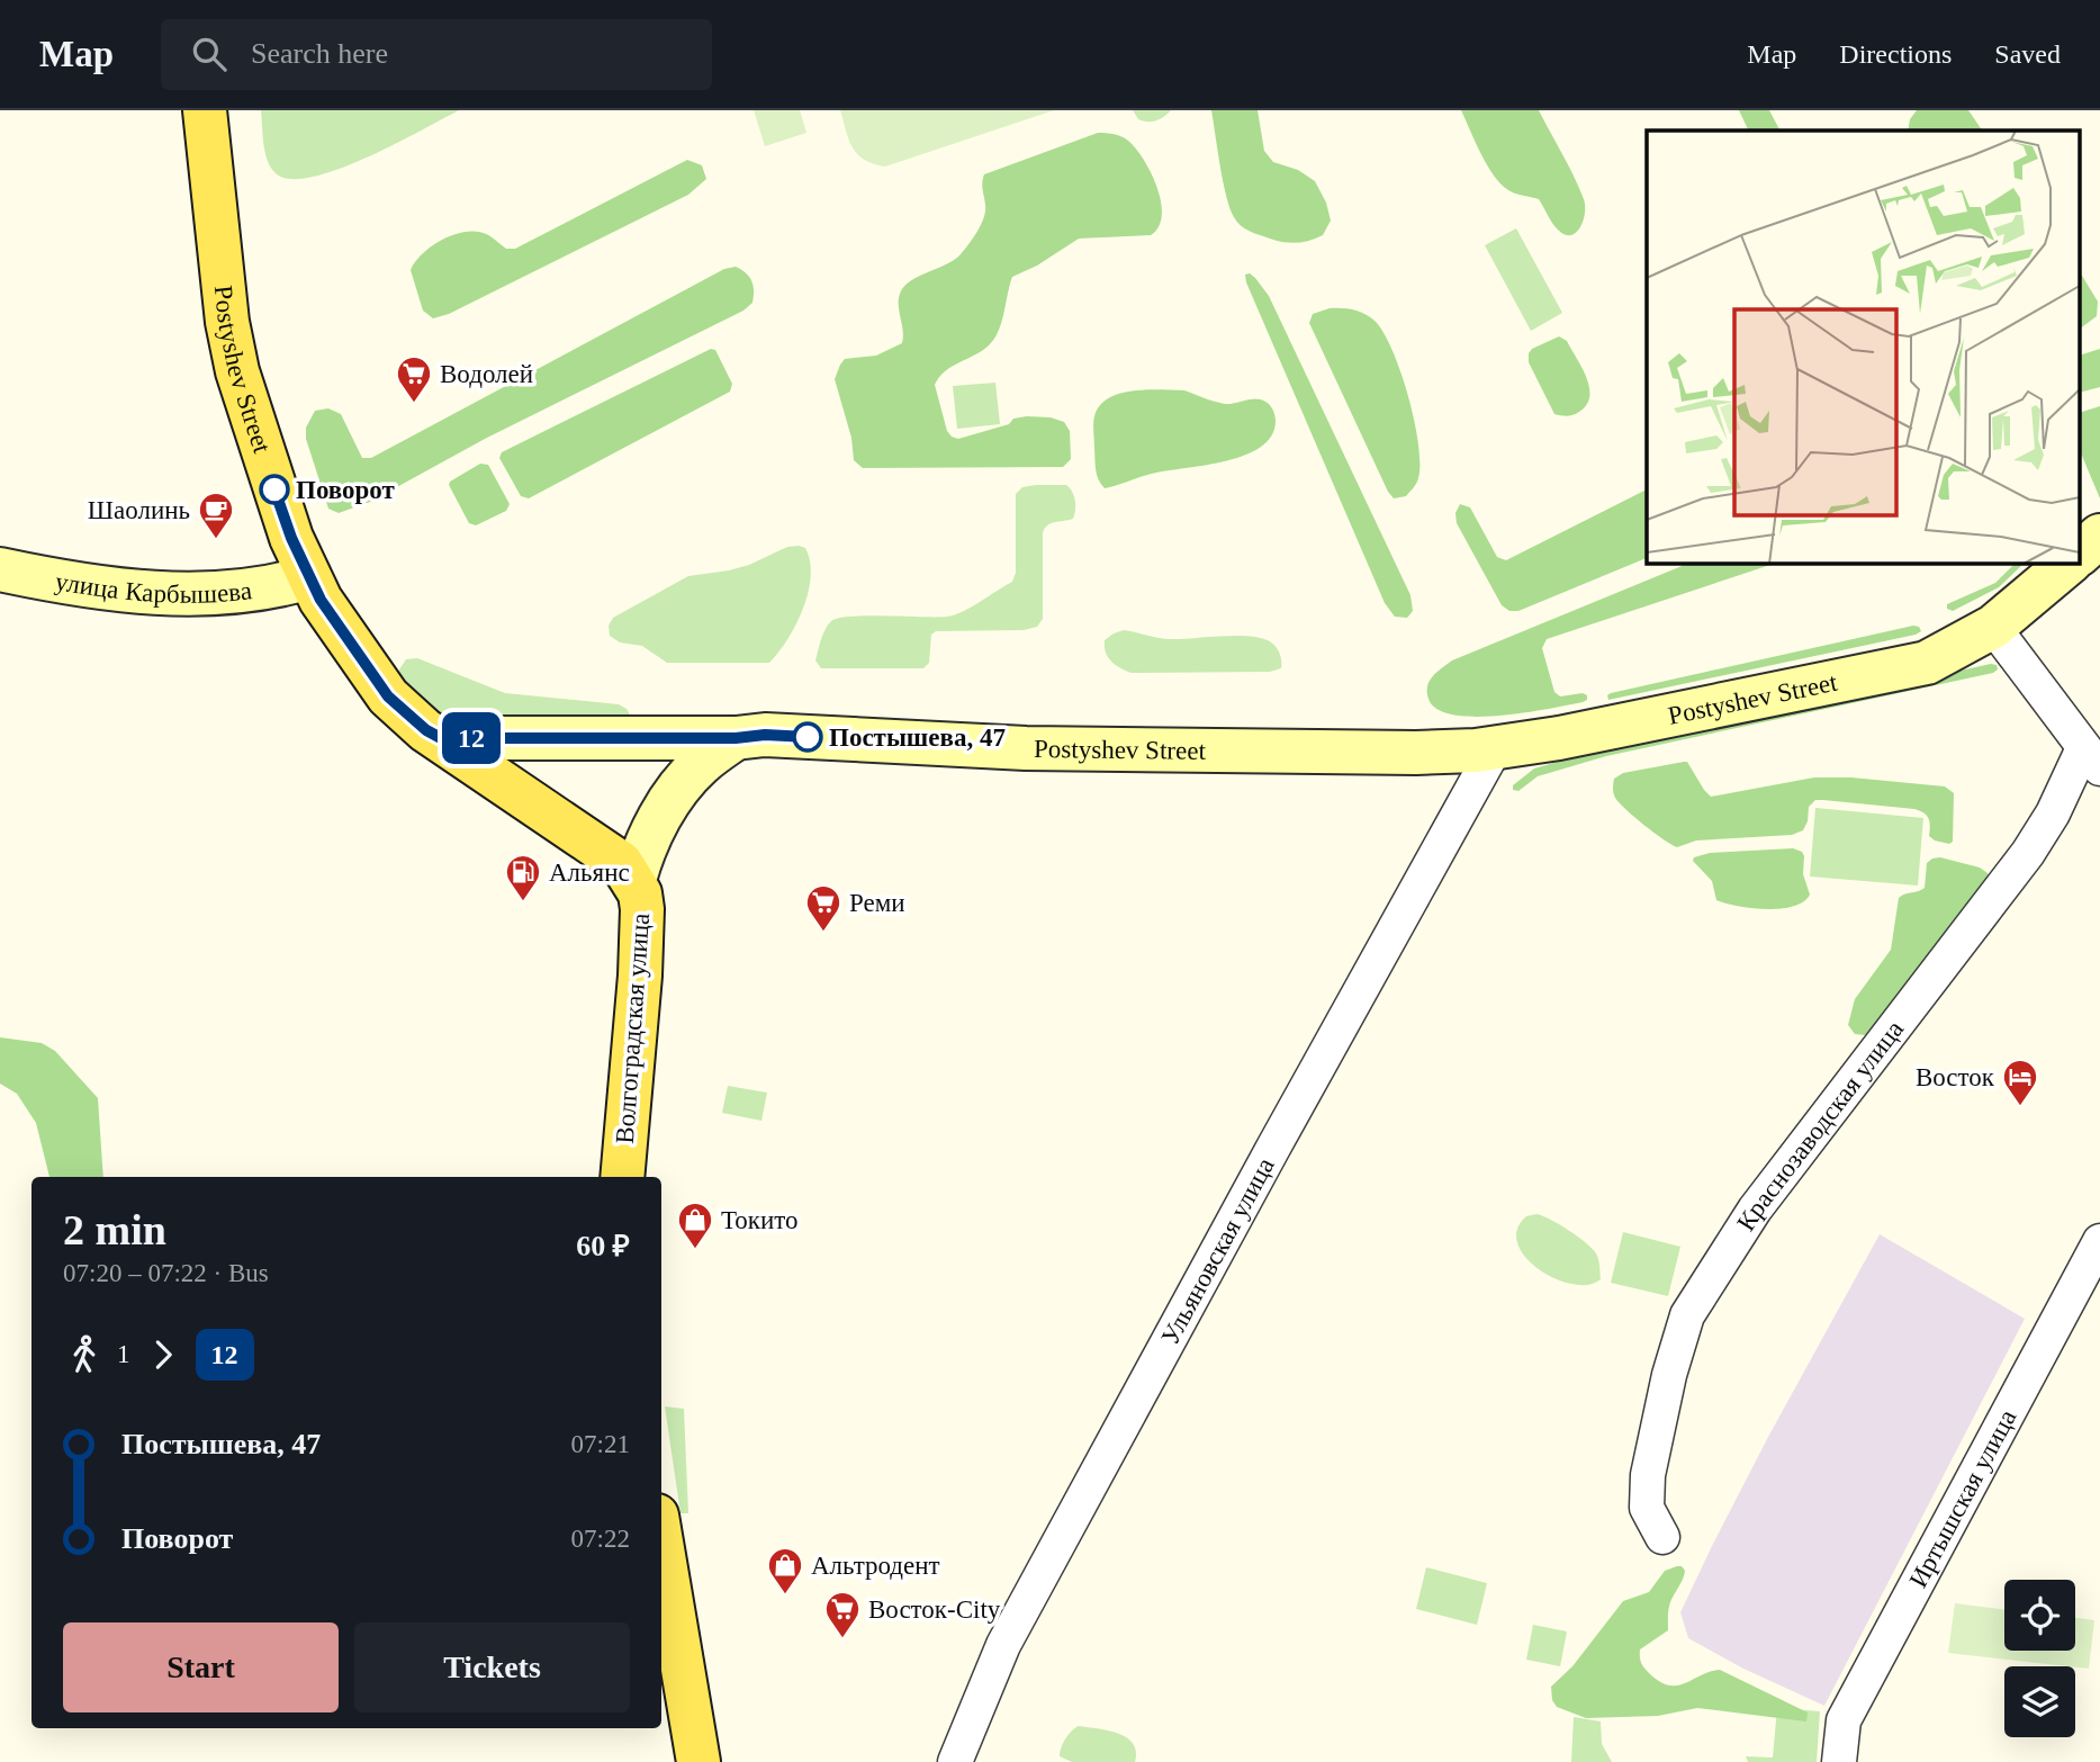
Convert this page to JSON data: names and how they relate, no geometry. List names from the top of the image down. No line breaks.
{"streets":{"main road":["Postyshev Street","улица Карбышева","Волгоградская улица"],"street":["Краснозаводская улица","Ульяновская улица","Иртышская улица"]},"crossings":[["Postyshev Street","улица Карбышева"],["Postyshev Street","Волгоградская улица"],["Postyshev Street","Ульяновская улица"]],"places":{"supermarket":["Водолей","Реми","Восток-City"],"other":["Поворот","Постышева, 47"],"cafe":["Шаолинь"],"fuel station":["Альянс"],"hotel":["Восток"],"shop":["Токито","Альтродент"]},"lines":["bus line 12"],"page":{"header":"Map","search":"Search here","nav":["Map","Directions","Saved"],"on_map":"12","heading":["2 min","07:20 – 07:22 · Bus","60 ₽"],"legs":["1","12"],"list":[{"name":"Постышева, 47","value":"07:21"},{"name":"Поворот","value":"07:22"}],"buttons":["Start","Tickets"]}}
